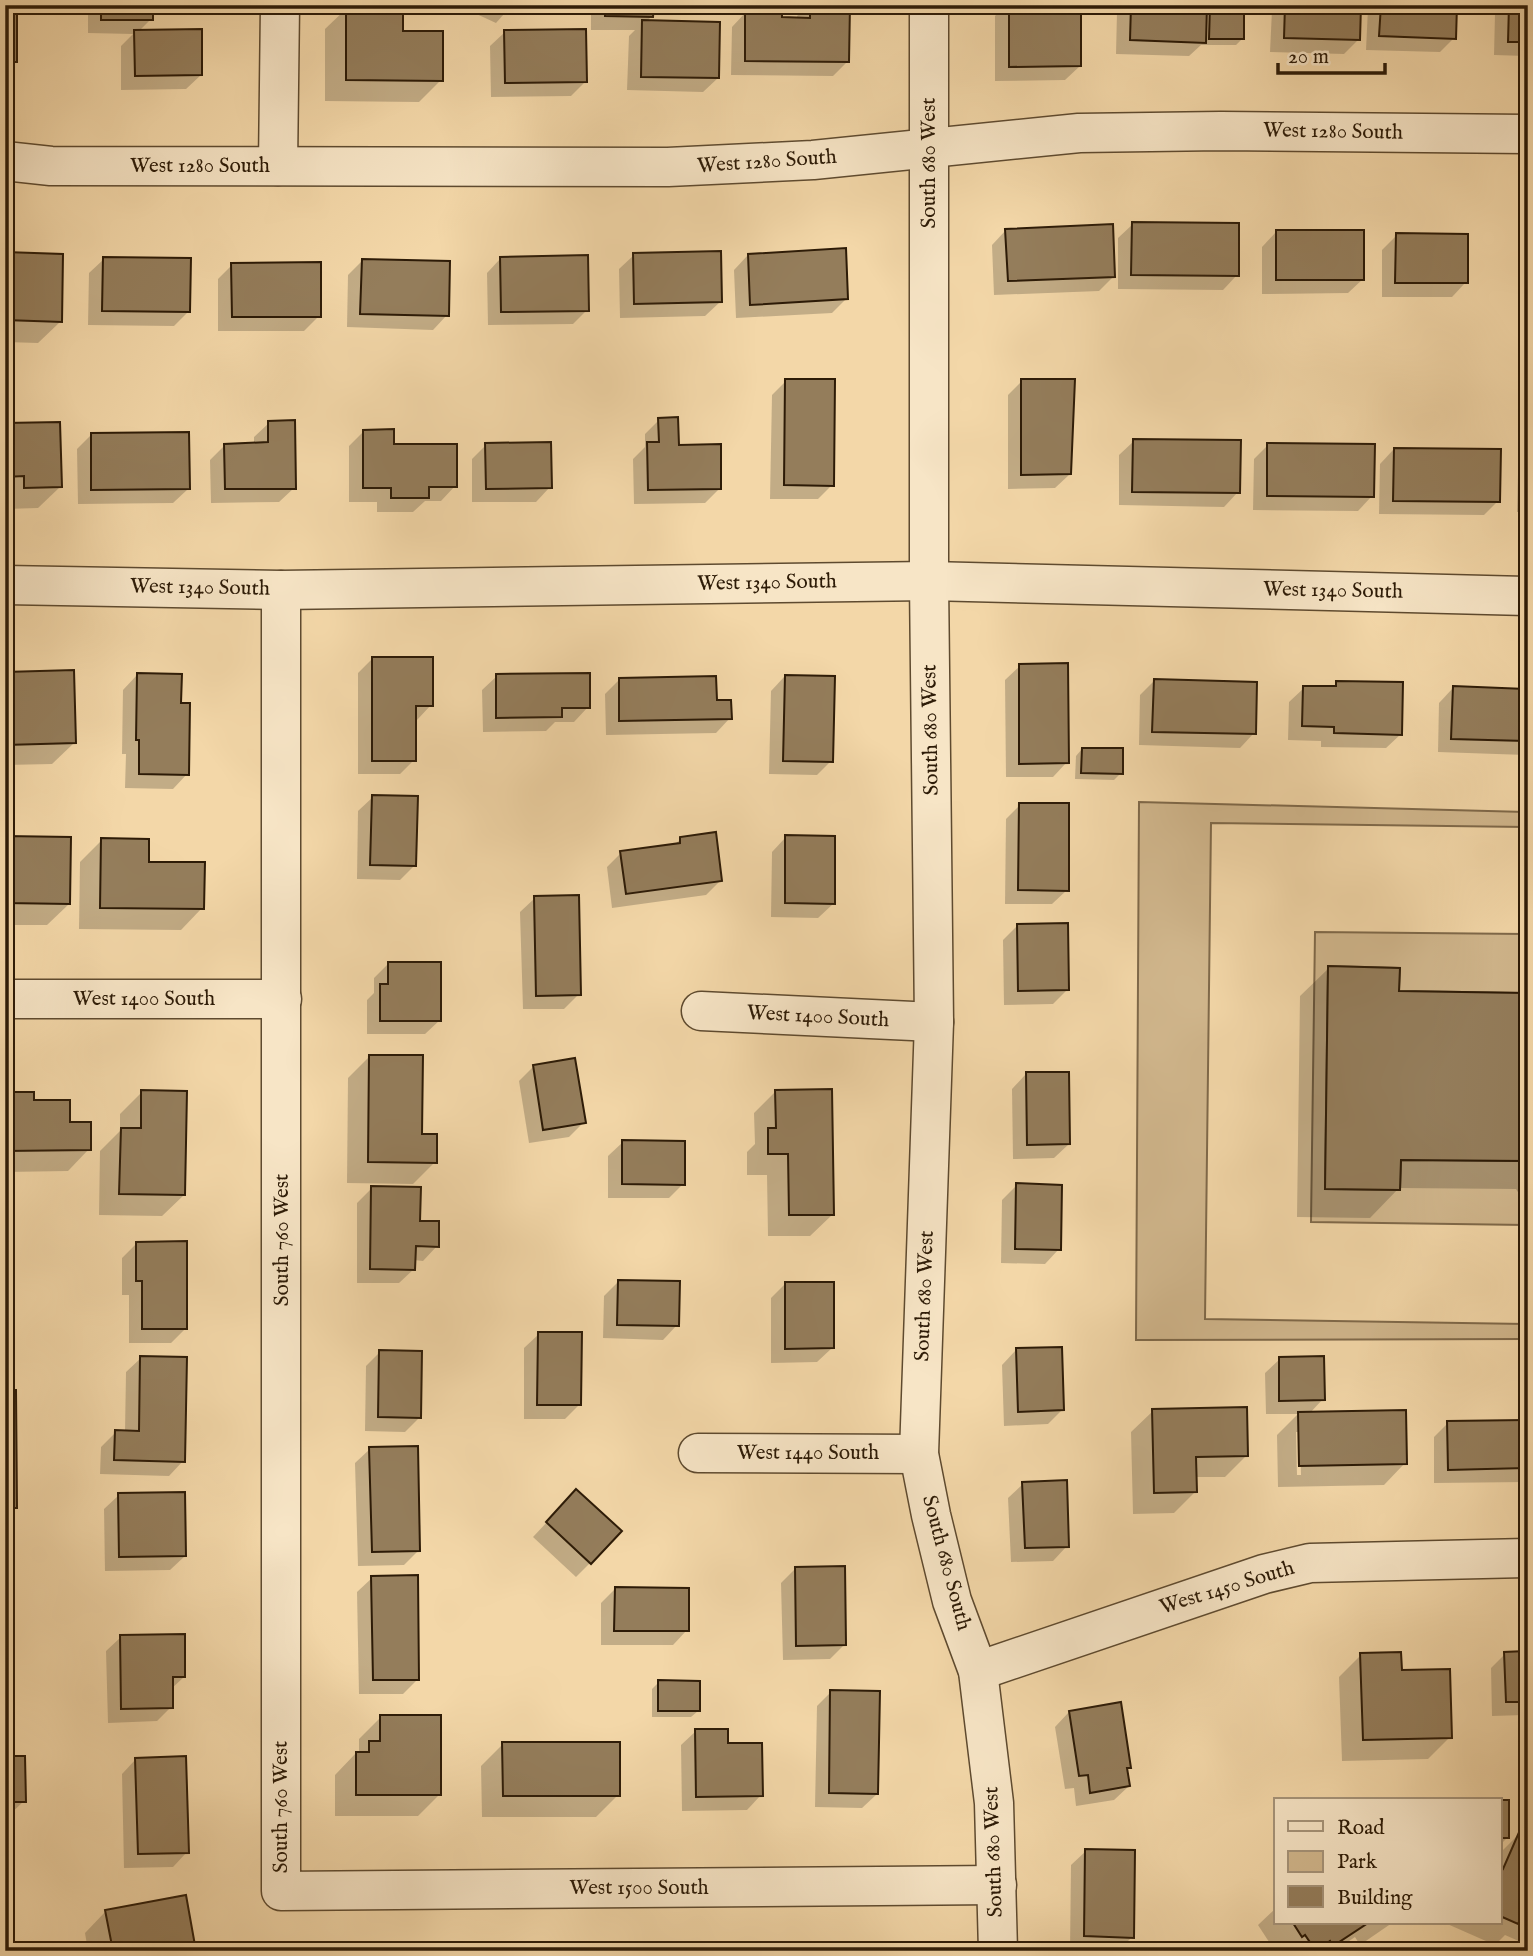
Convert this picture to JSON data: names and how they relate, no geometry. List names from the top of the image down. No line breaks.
{"streets":{"street":["West 1280 South","South 680 West","West 1340 South","West 1400 South","South 760 West","West 1440 South","South 680 South","West 1450 South","West 1500 South"]},"crossings":[["West 1280 South","South 680 West"],["South 680 West","West 1340 South"],["South 680 West","West 1400 South"],["South 680 West","West 1440 South"],["South 680 West","South 680 South"],["South 680 West","West 1450 South"],["South 680 West","West 1500 South"],["West 1340 South","South 760 West"],["West 1400 South","South 760 West"],["South 760 West","West 1500 South"],["West 1440 South","South 680 South"],["South 680 South","West 1450 South"]],"legend":["Road","Park","Building"],"scale_bar":"20 m"}
